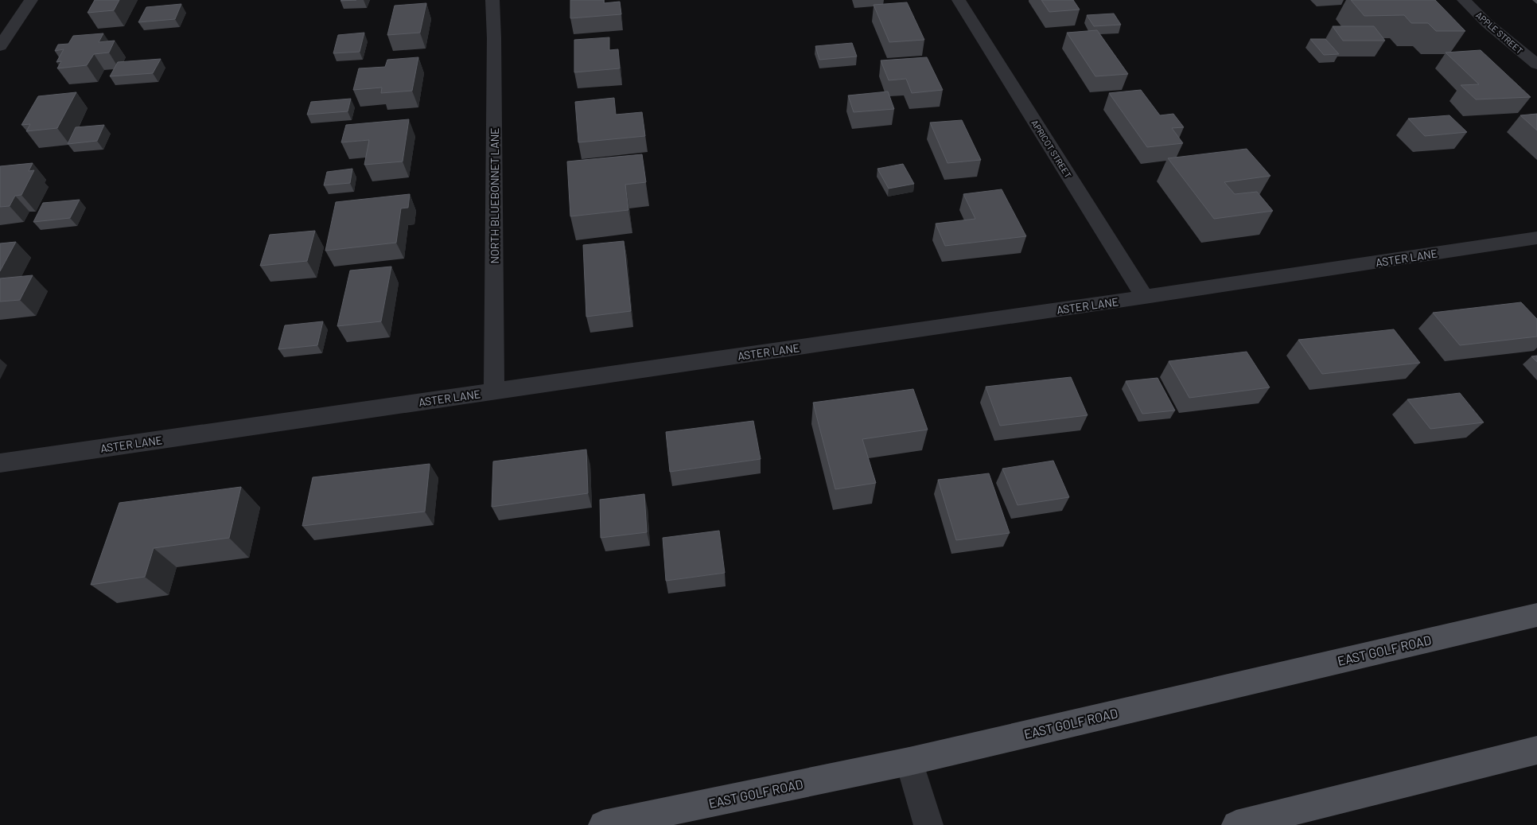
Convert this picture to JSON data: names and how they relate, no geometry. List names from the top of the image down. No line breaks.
{"streets":{"main road":["EAST GOLF ROAD"],"street":["APPLE STREET","APRICOT STREET","NORTH BLUEBONNET LANE","ASTER LANE"]},"crossings":[["APRICOT STREET","ASTER LANE"],["NORTH BLUEBONNET LANE","ASTER LANE"]]}
